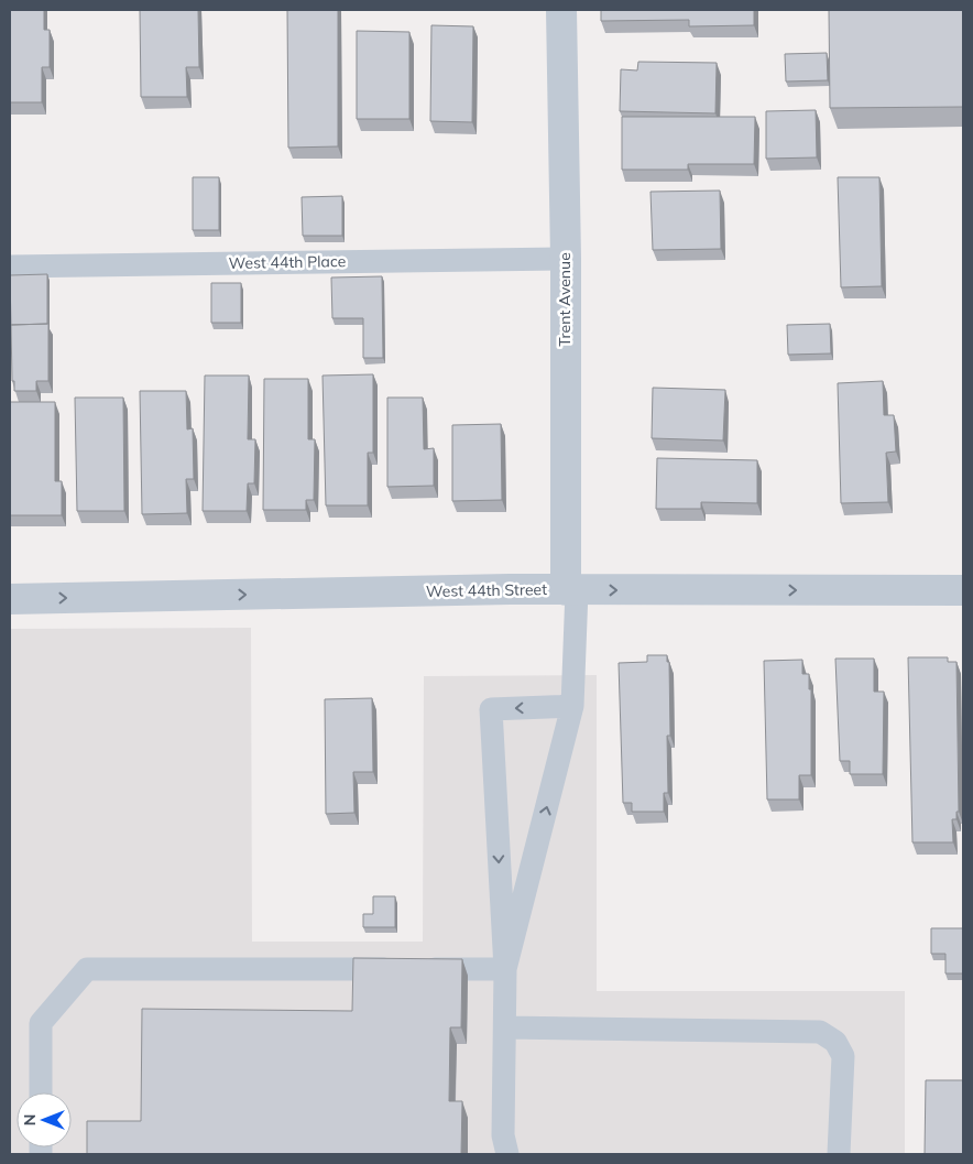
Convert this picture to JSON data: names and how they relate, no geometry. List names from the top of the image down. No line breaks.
{"streets":{"street":["Trent Avenue","West 44th Street"],"lane":["West 44th Place"]},"crossings":[["West 44th Place","Trent Avenue"],["Trent Avenue","West 44th Street"]],"one_way":["West 44th Street"],"north":"left"}
